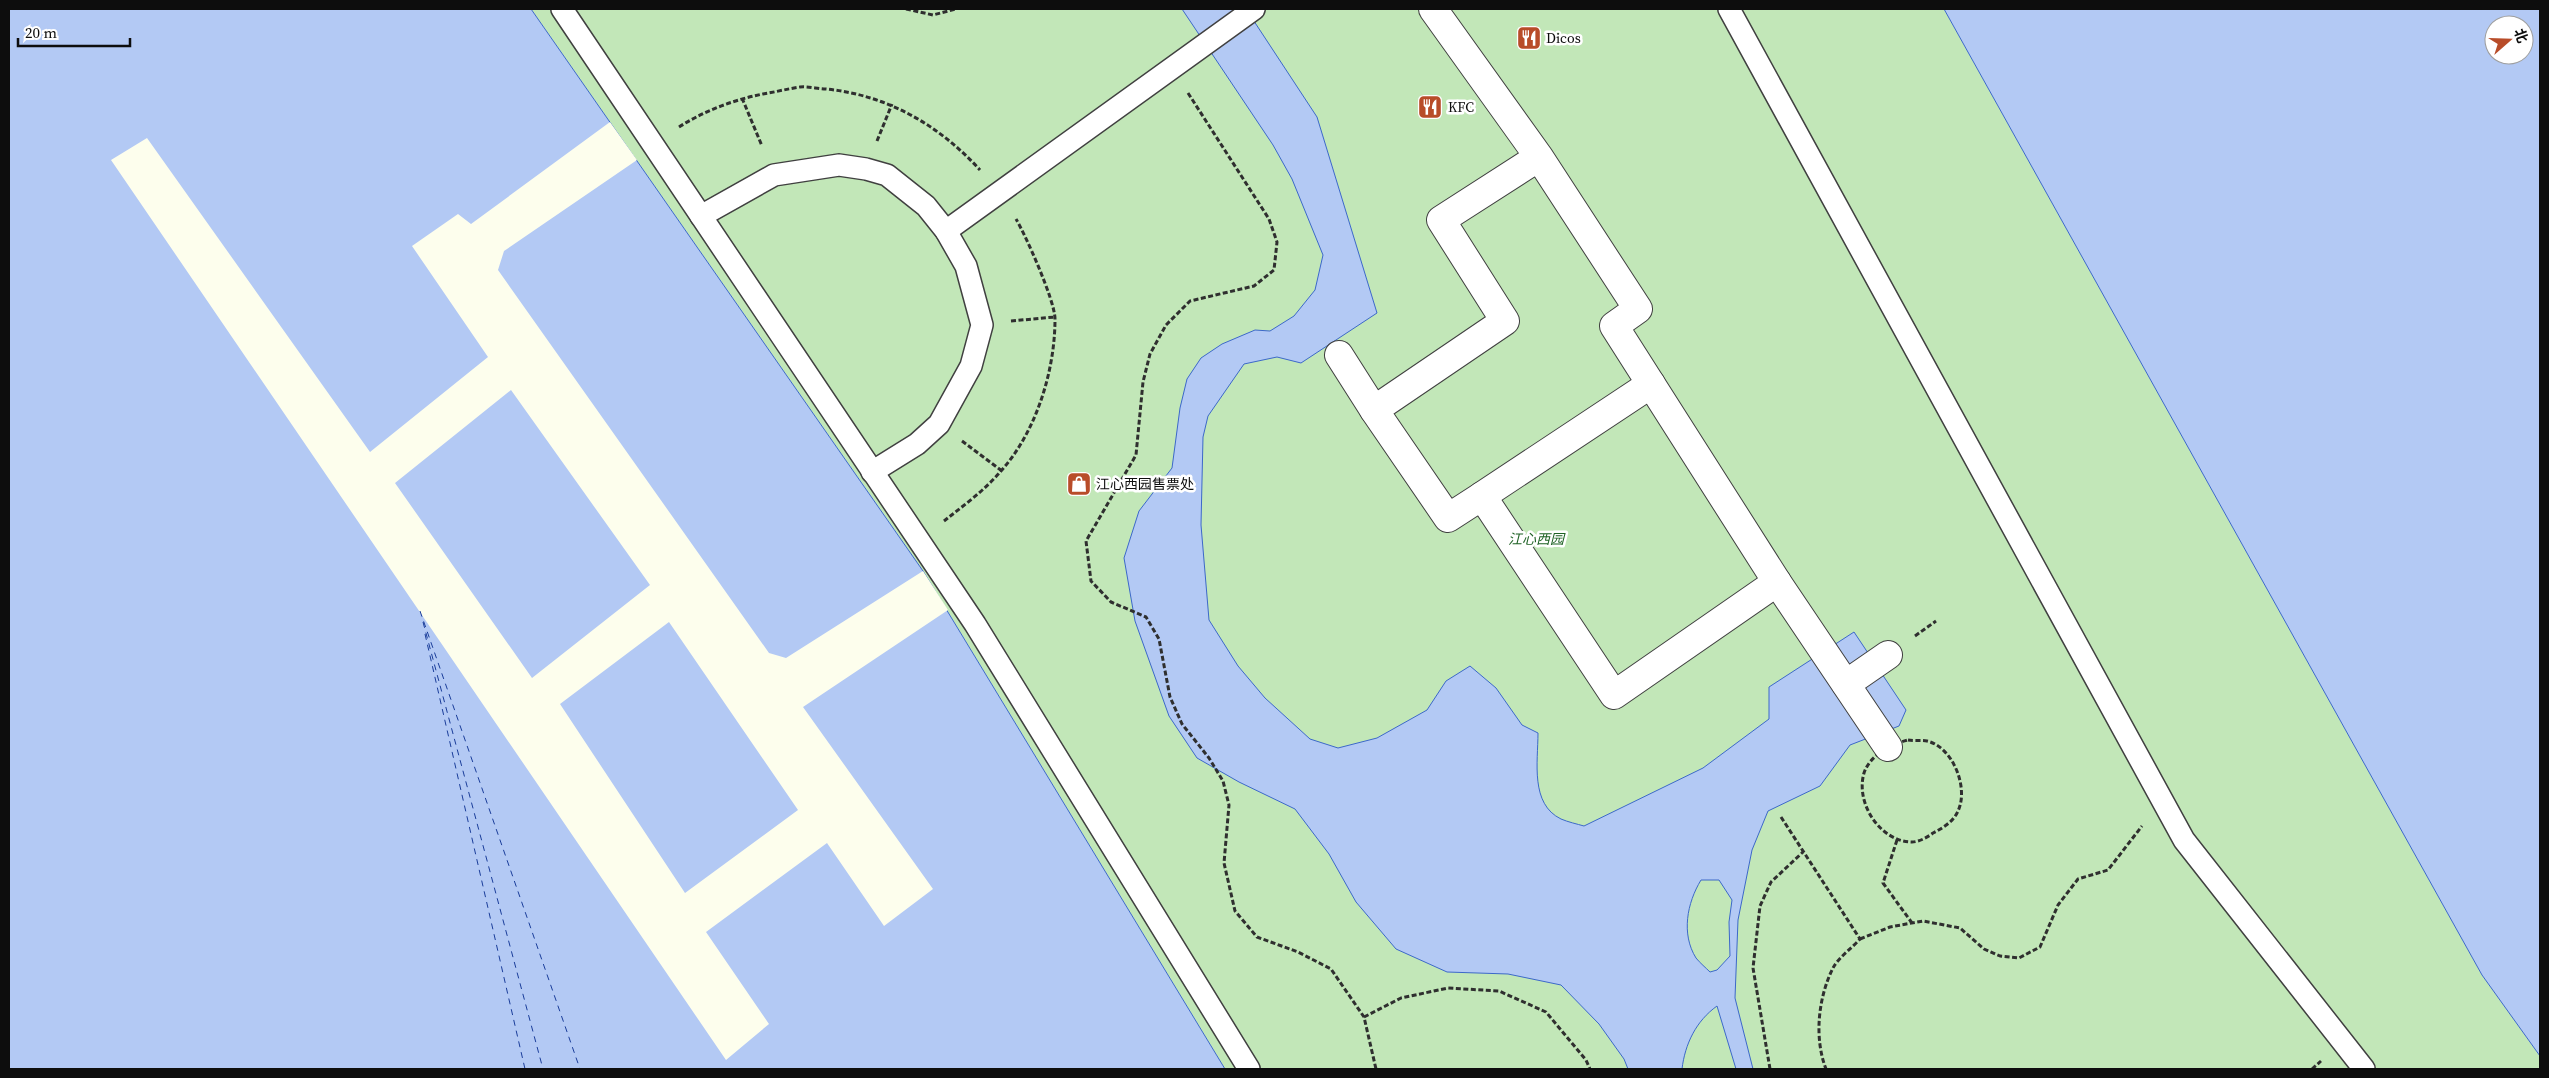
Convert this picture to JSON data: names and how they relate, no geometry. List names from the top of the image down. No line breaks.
{"parks":["江心西园"],"places":{"restaurant":["Dicos","KFC"],"shop":["江心西园售票处"]},"scale_bar":"20 m","north":"right"}
